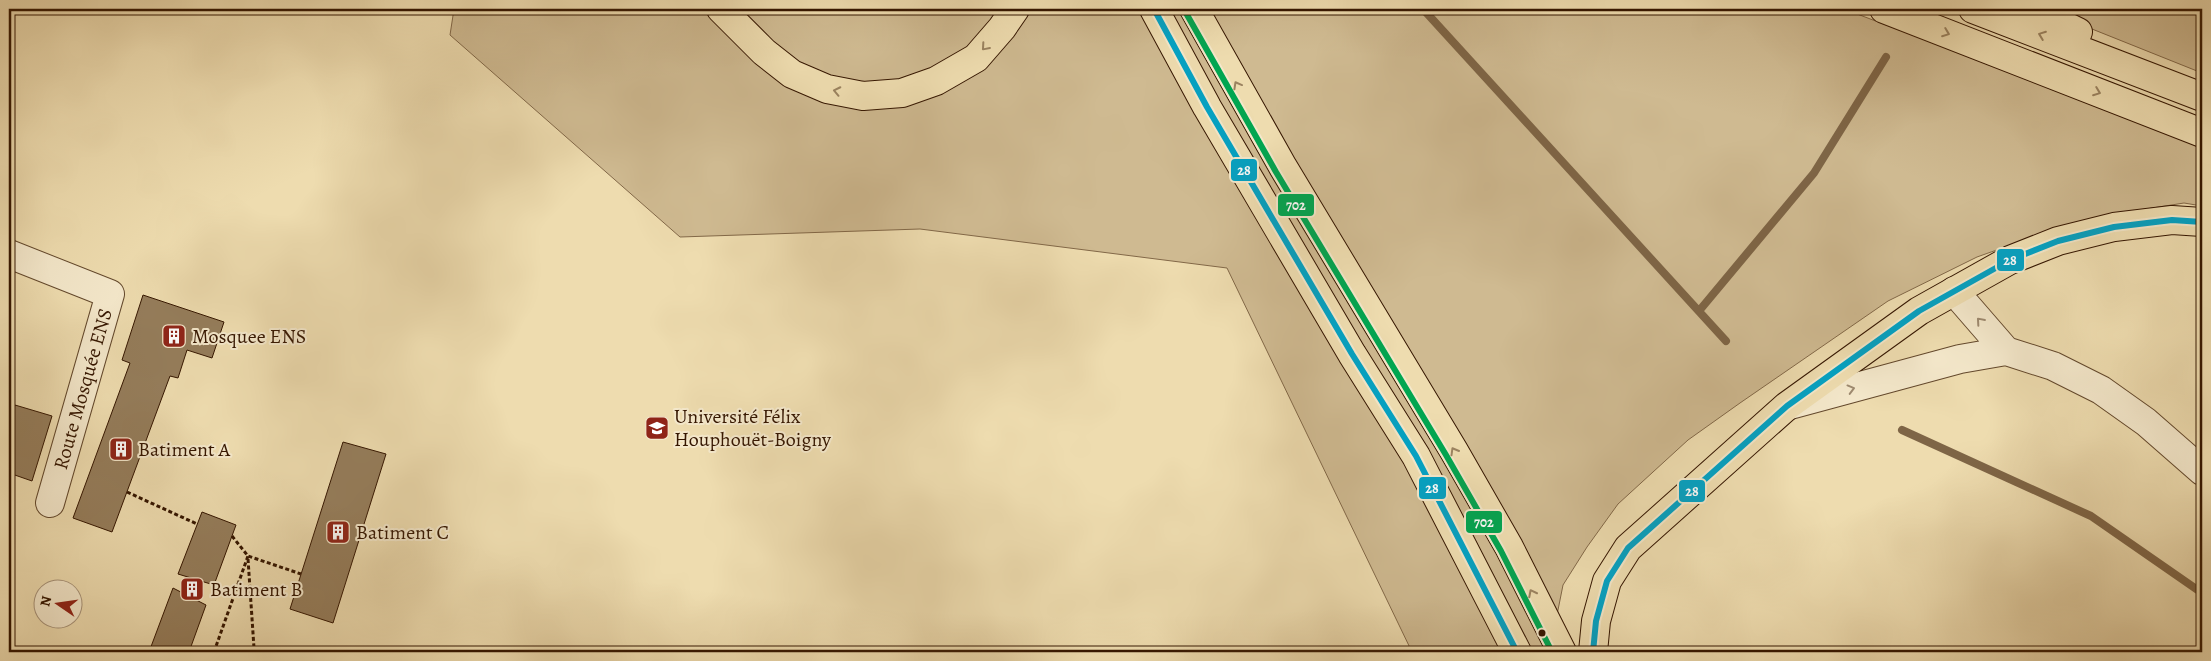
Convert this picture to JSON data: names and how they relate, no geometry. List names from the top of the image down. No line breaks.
{"streets":{"street":["Route Mosquée ENS"]},"places":{"building":["Mosquee ENS","Batiment A","Batiment C","Batiment B"],"school or university":["Université Félix Houphouët-Boigny"]},"lines":["transit line 28","transit line 702"],"north":"left"}
